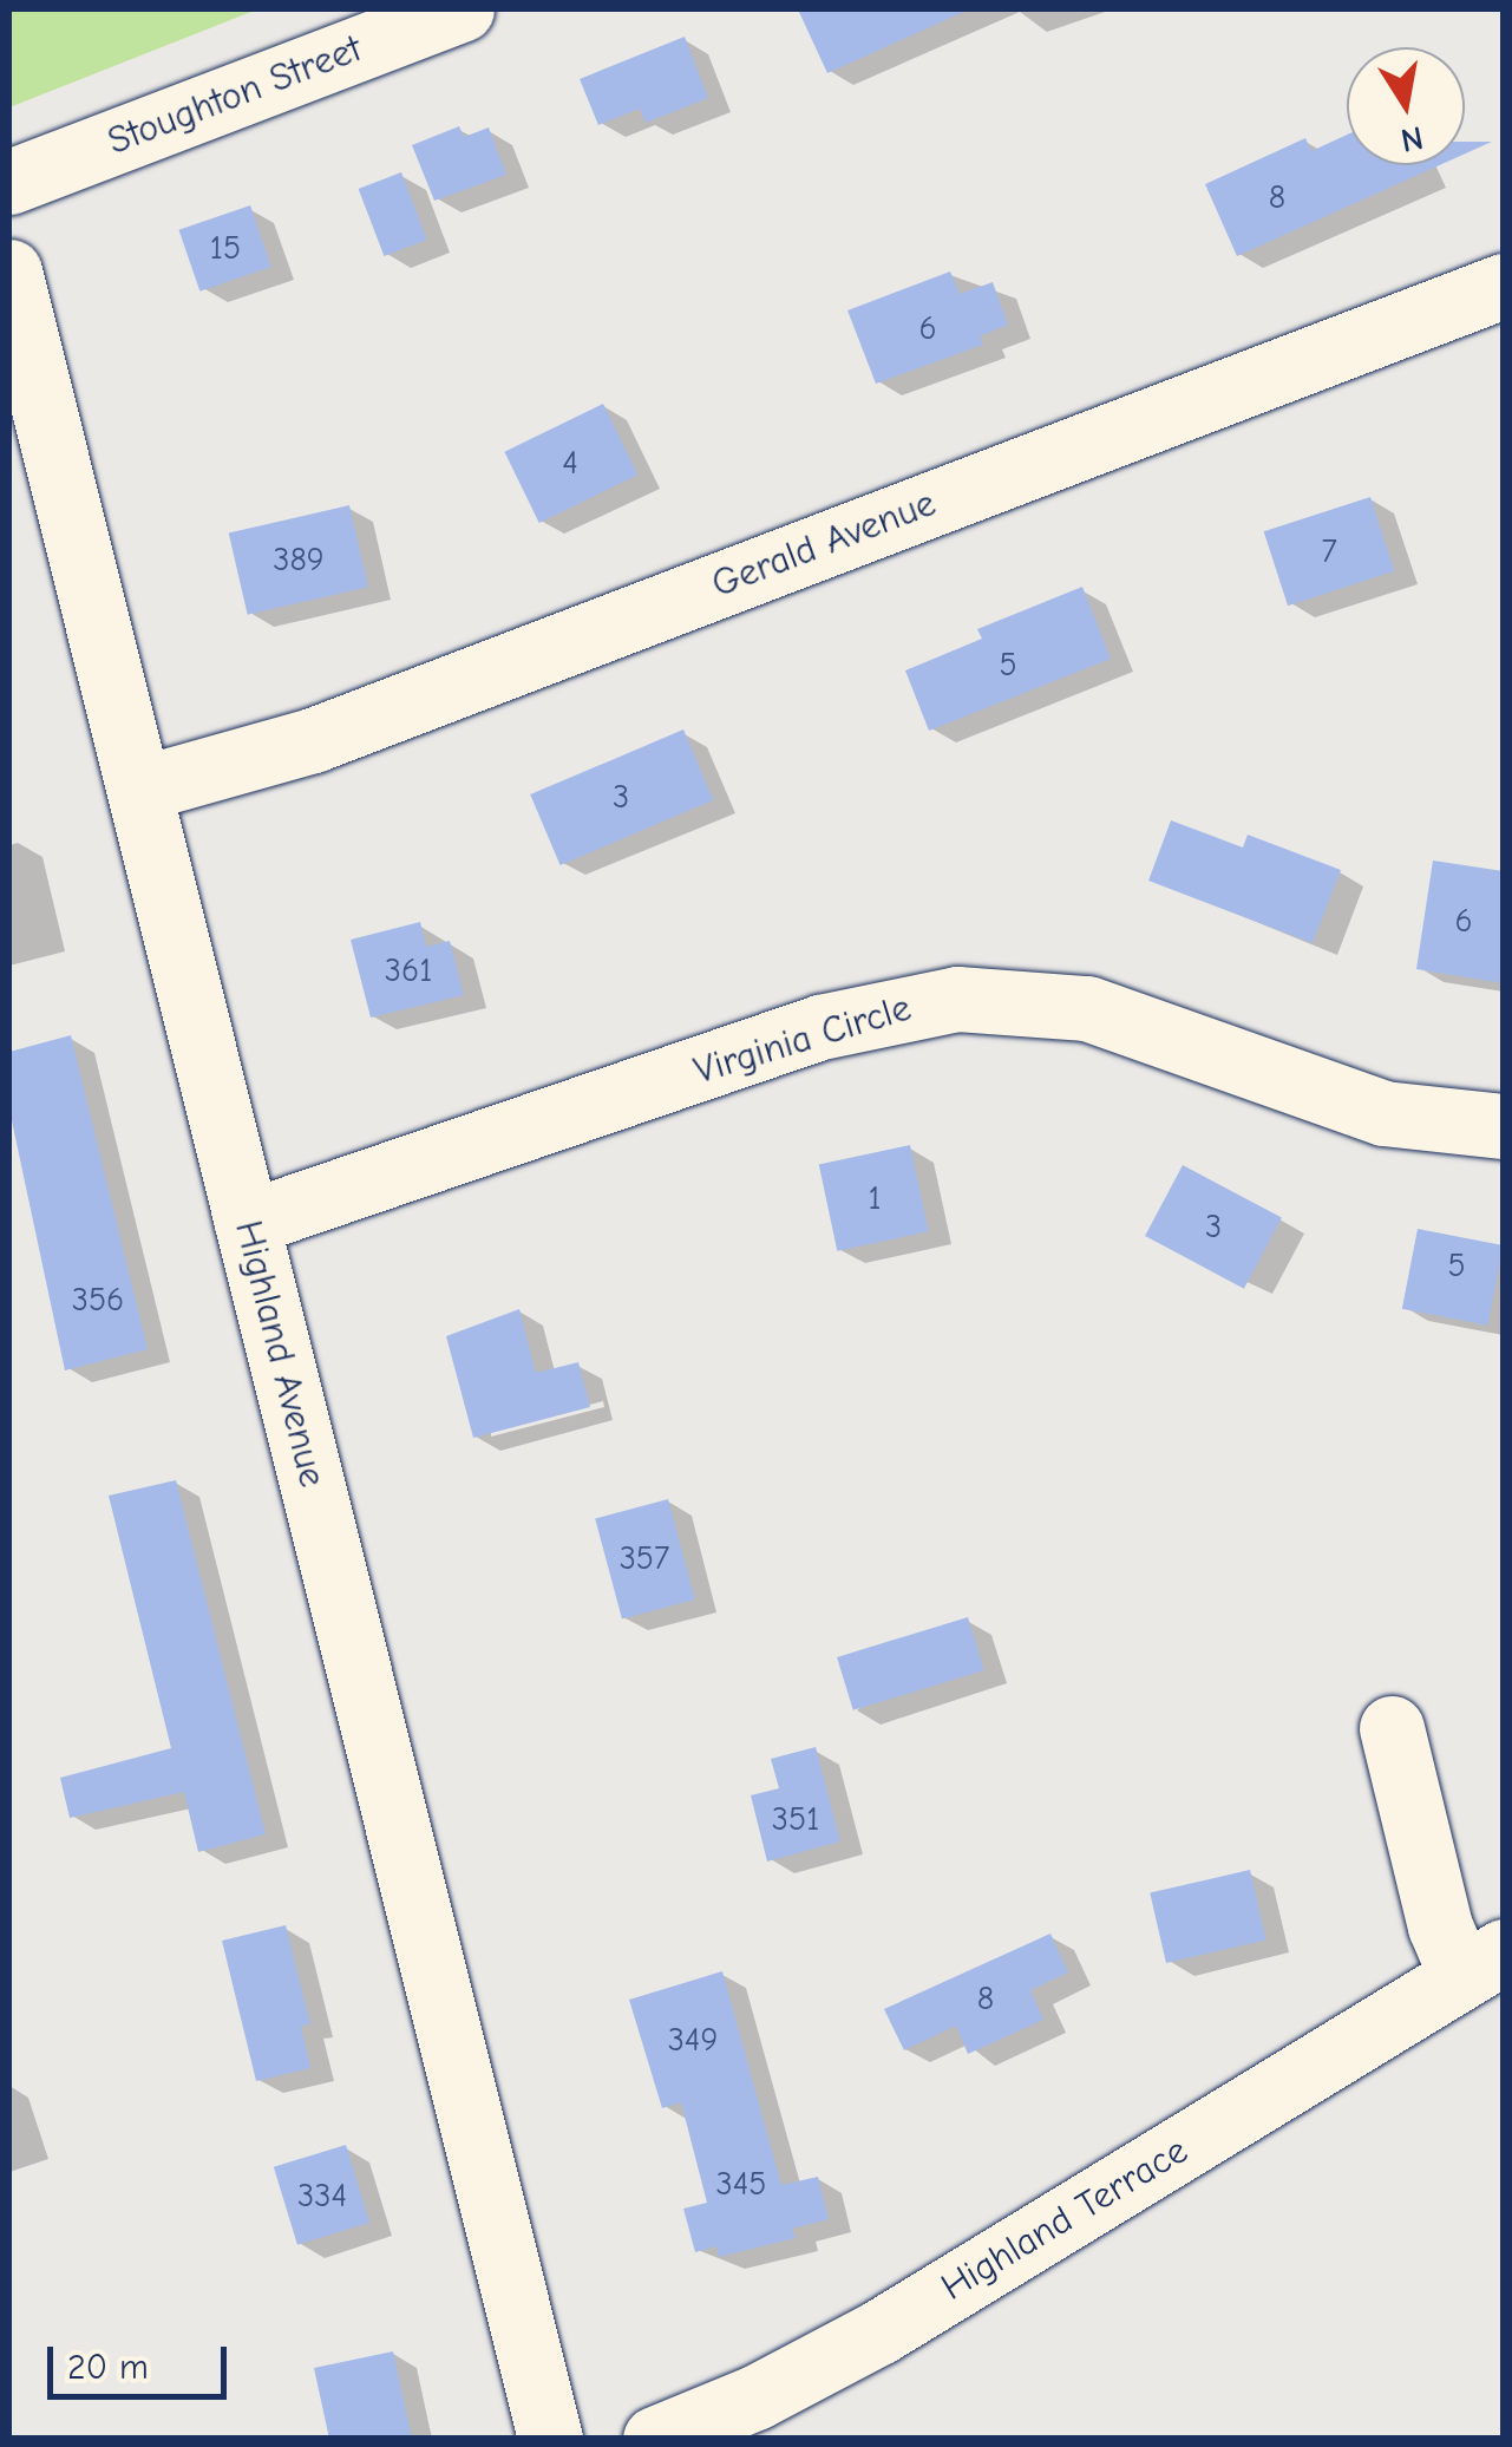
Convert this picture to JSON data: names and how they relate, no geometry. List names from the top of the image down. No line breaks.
{"streets":{"street":["Stoughton Street","Gerald Avenue","Virginia Circle","Highland Avenue","Highland Terrace"]},"crossings":[["Gerald Avenue","Highland Avenue"],["Virginia Circle","Highland Avenue"]],"house_numbers":["8","15","6","4","7","389","5","3","6","361","1","3","5","356","357","351","8","349","345","334"],"scale_bar":"20 m","north":"bottom"}
